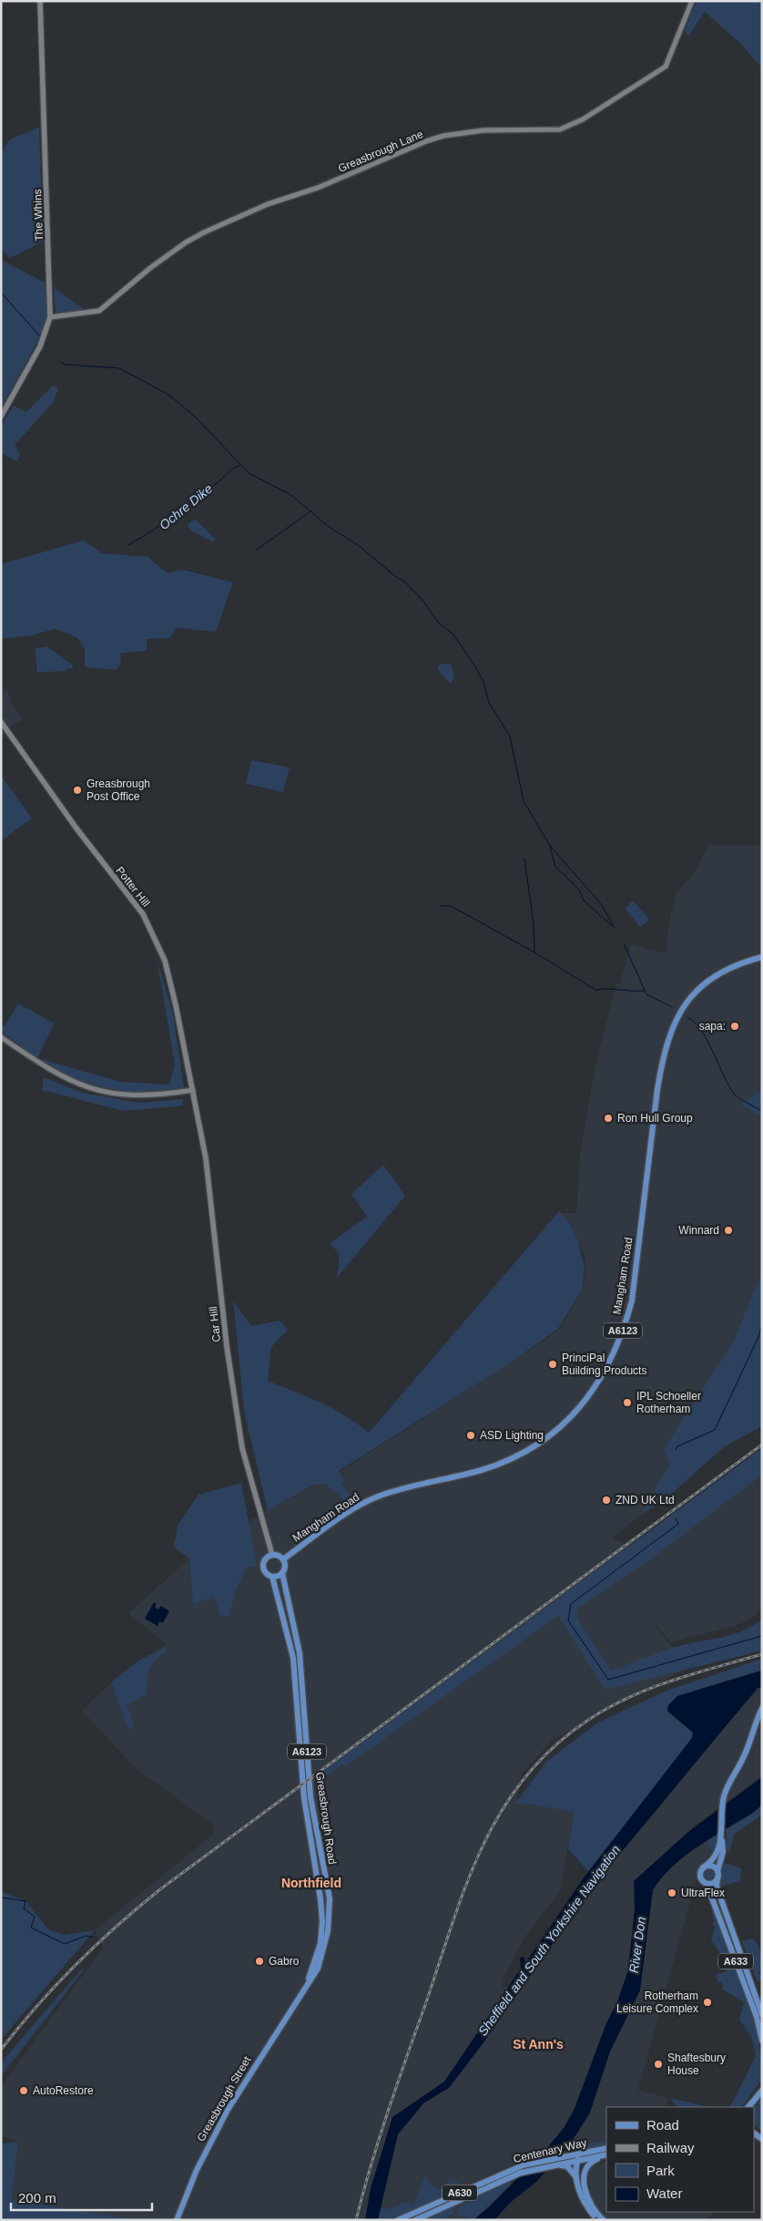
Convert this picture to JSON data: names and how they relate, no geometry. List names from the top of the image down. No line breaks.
{"streets":{"main road":["The Whins","Potter Hill","Mangham Road","Car Hill","A6123","Greasbrough Road","A633","Greasbrough Street","Centenary Way","A630"],"street":["Greasbrough Lane"]},"crossings":[["Greasbrough Lane","The Whins"],["Potter Hill","Car Hill"],["Mangham Road","Car Hill"],["Mangham Road","Greasbrough Road"],["Car Hill","Greasbrough Road"],["A6123","Greasbrough Road"],["Greasbrough Road","Greasbrough Street"]],"districts":["Northfield","St Ann's"],"water":["Ochre Dike","Sheffield and South Yorkshire Navigation","River Don"],"places":["Greasbrough Post Office","sapa:","Ron Hull Group","Winnard","PrinciPal Building Products","IPL Schoeller Rotherham","ASD Lighting","ZND UK Ltd","UltraFlex","Gabro","Rotherham Leisure Complex","Shaftesbury House","AutoRestore"],"legend":["Road","Railway","Park","Water"],"scale_bar":"200 m"}
